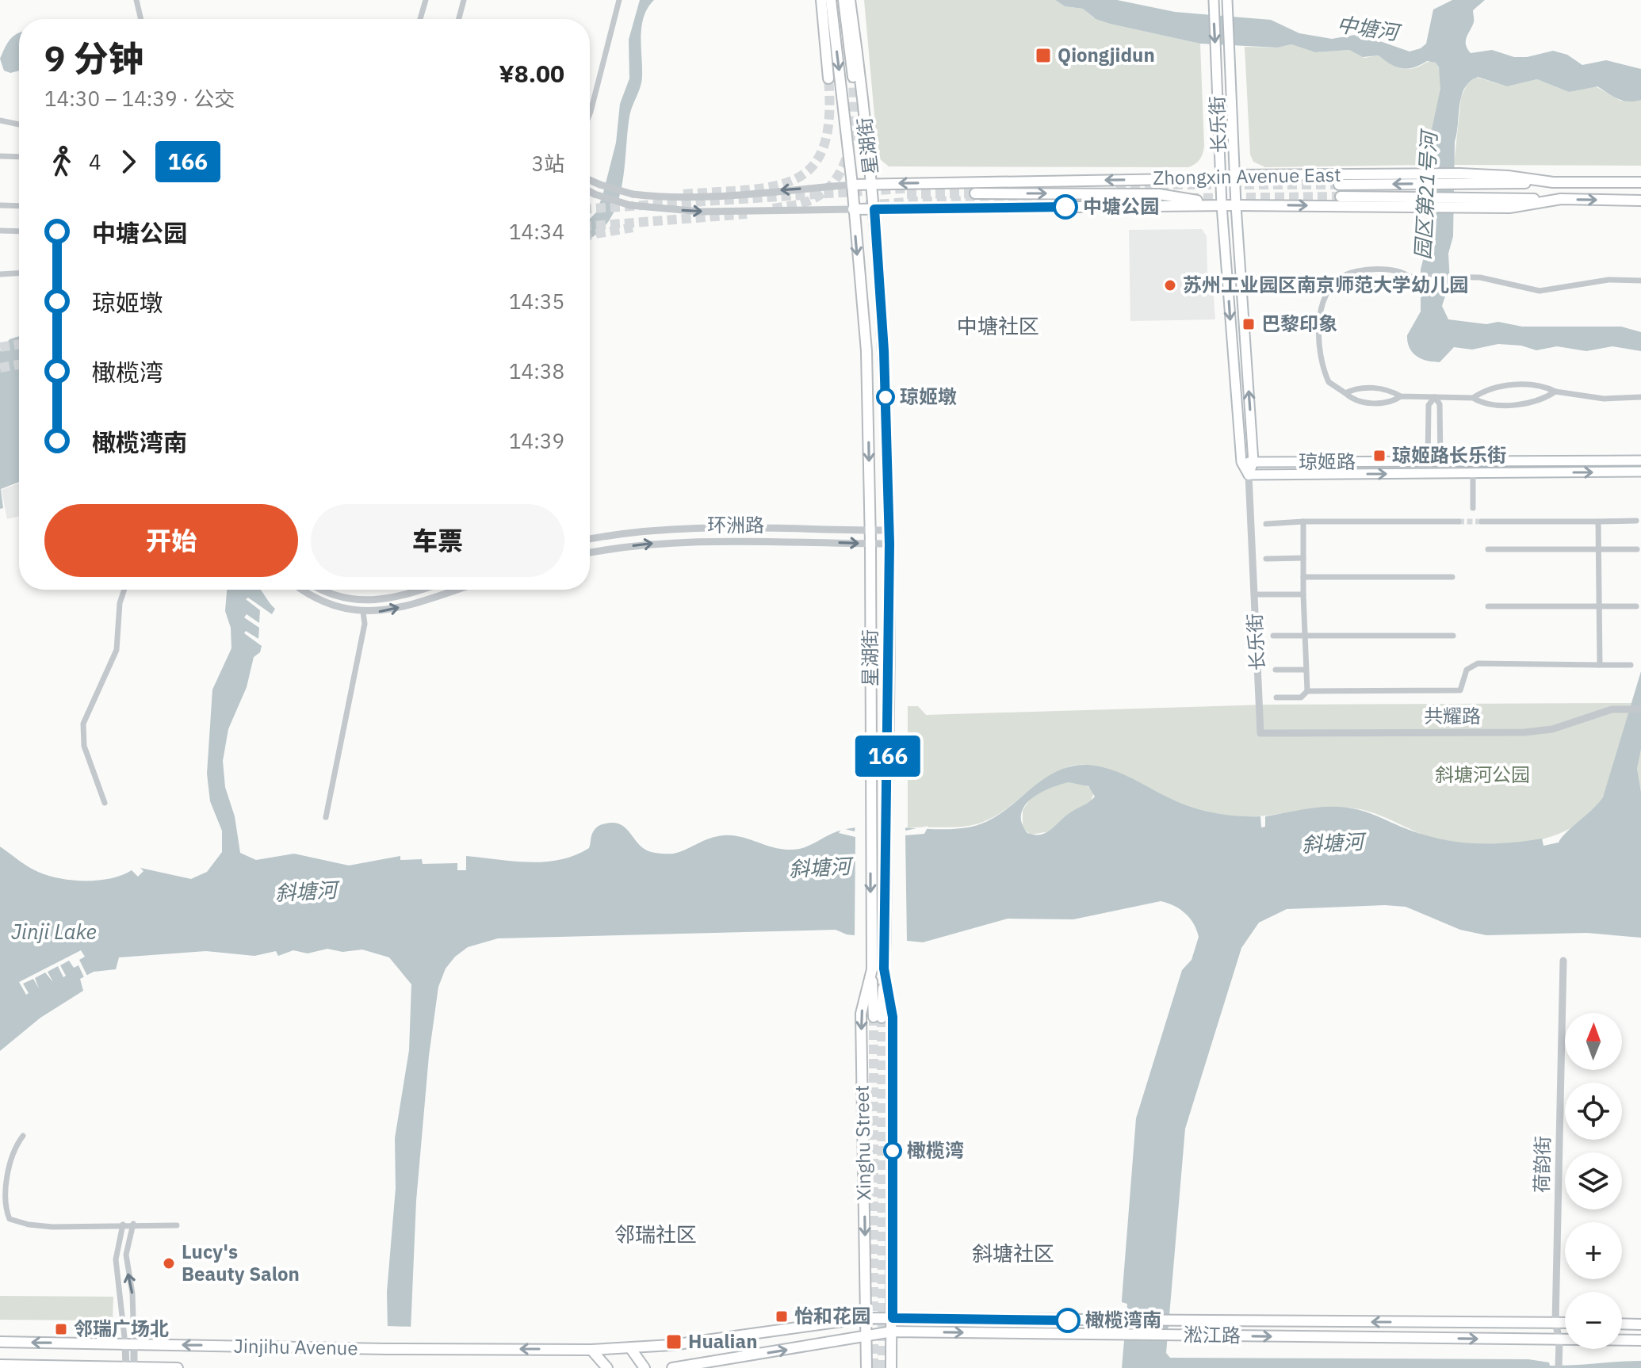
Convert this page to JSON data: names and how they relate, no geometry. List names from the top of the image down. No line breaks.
{"streets":{"main road":["长乐街","星湖街","Zhongxin Avenue East","琼姬路","Xinghu Street","淞江路","Jinjihu Avenue"],"street":["环洲路","共耀路","荷韵街"]},"crossings":[["长乐街","Zhongxin Avenue East"],["长乐街","琼姬路"],["长乐街","共耀路"],["星湖街","Zhongxin Avenue East"],["星湖街","环洲路"],["星湖街","Xinghu Street"],["Xinghu Street","淞江路"],["荷韵街","淞江路"],["淞江路","Jinjihu Avenue"]],"districts":["中塘社区","邻瑞社区","斜塘社区"],"water":["中塘河","园区第21号河","斜塘河","Jinji Lake"],"parks":["斜塘河公园"],"places":{"transit":["Qiongjidun","巴黎印象","琼姬路长乐街","怡和花园","邻瑞广场北","Hualian"],"other":["中塘公园","苏州工业园区南京师范大学幼儿园","琼姬墩","橄榄湾","Lucy's Beauty Salon","橄榄湾南"]},"lines":["bus line 166"],"north":"top","page":{"on_map":"166","heading":["9 分钟","14:30 – 14:39 · 公交","¥8.00"],"legs":["4","166","3站"],"list":[{"name":"中塘公园","value":"14:34"},{"name":"琼姬墩","value":"14:35"},{"name":"橄榄湾","value":"14:38"},{"name":"橄榄湾南","value":"14:39"}],"buttons":["开始","车票"],"map_buttons":["+","−"]}}
